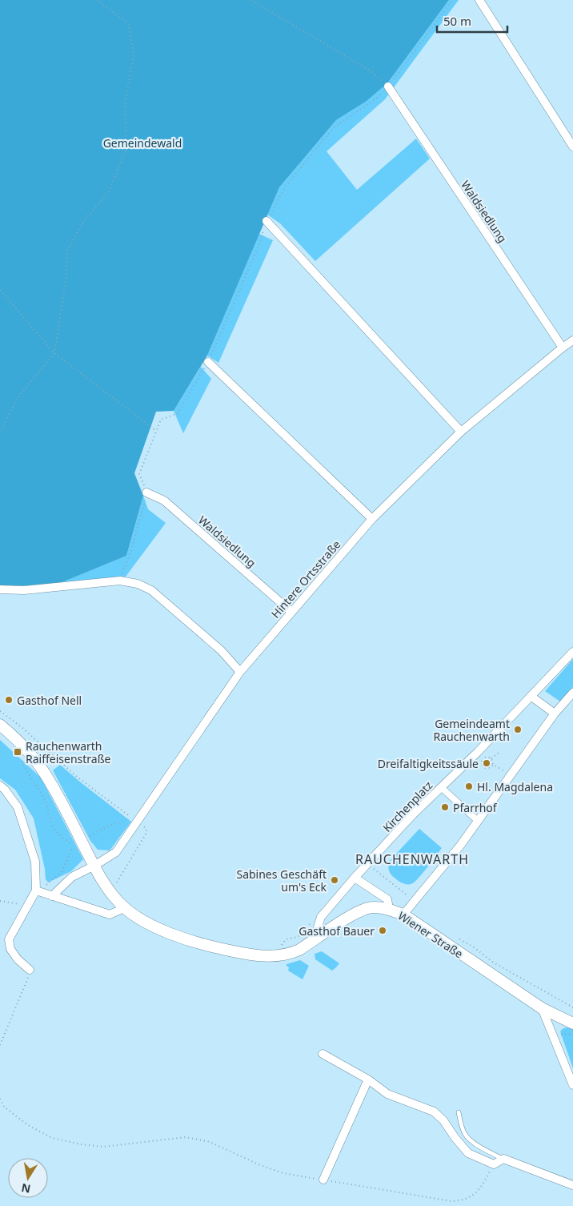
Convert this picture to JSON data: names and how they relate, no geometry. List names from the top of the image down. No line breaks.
{"streets":{"main road":["Wiener Straße"],"street":["Waldsiedlung","Hintere Ortsstraße","Kirchenplatz"]},"crossings":[["Waldsiedlung","Hintere Ortsstraße"],["Hintere Ortsstraße","Wiener Straße"],["Kirchenplatz","Wiener Straße"]],"districts":["RAUCHENWARTH"],"parks":["Gemeindewald"],"places":{"other":["Gasthof Nell","Gemeindeamt Rauchenwarth","Dreifaltigkeitssäule","Hl. Magdalena","Pfarrhof","Sabines Geschäft um's Eck","Gasthof Bauer"],"transit":["Rauchenwarth Raiffeisenstraße"]},"scale_bar":"50 m","north":"bottom"}
